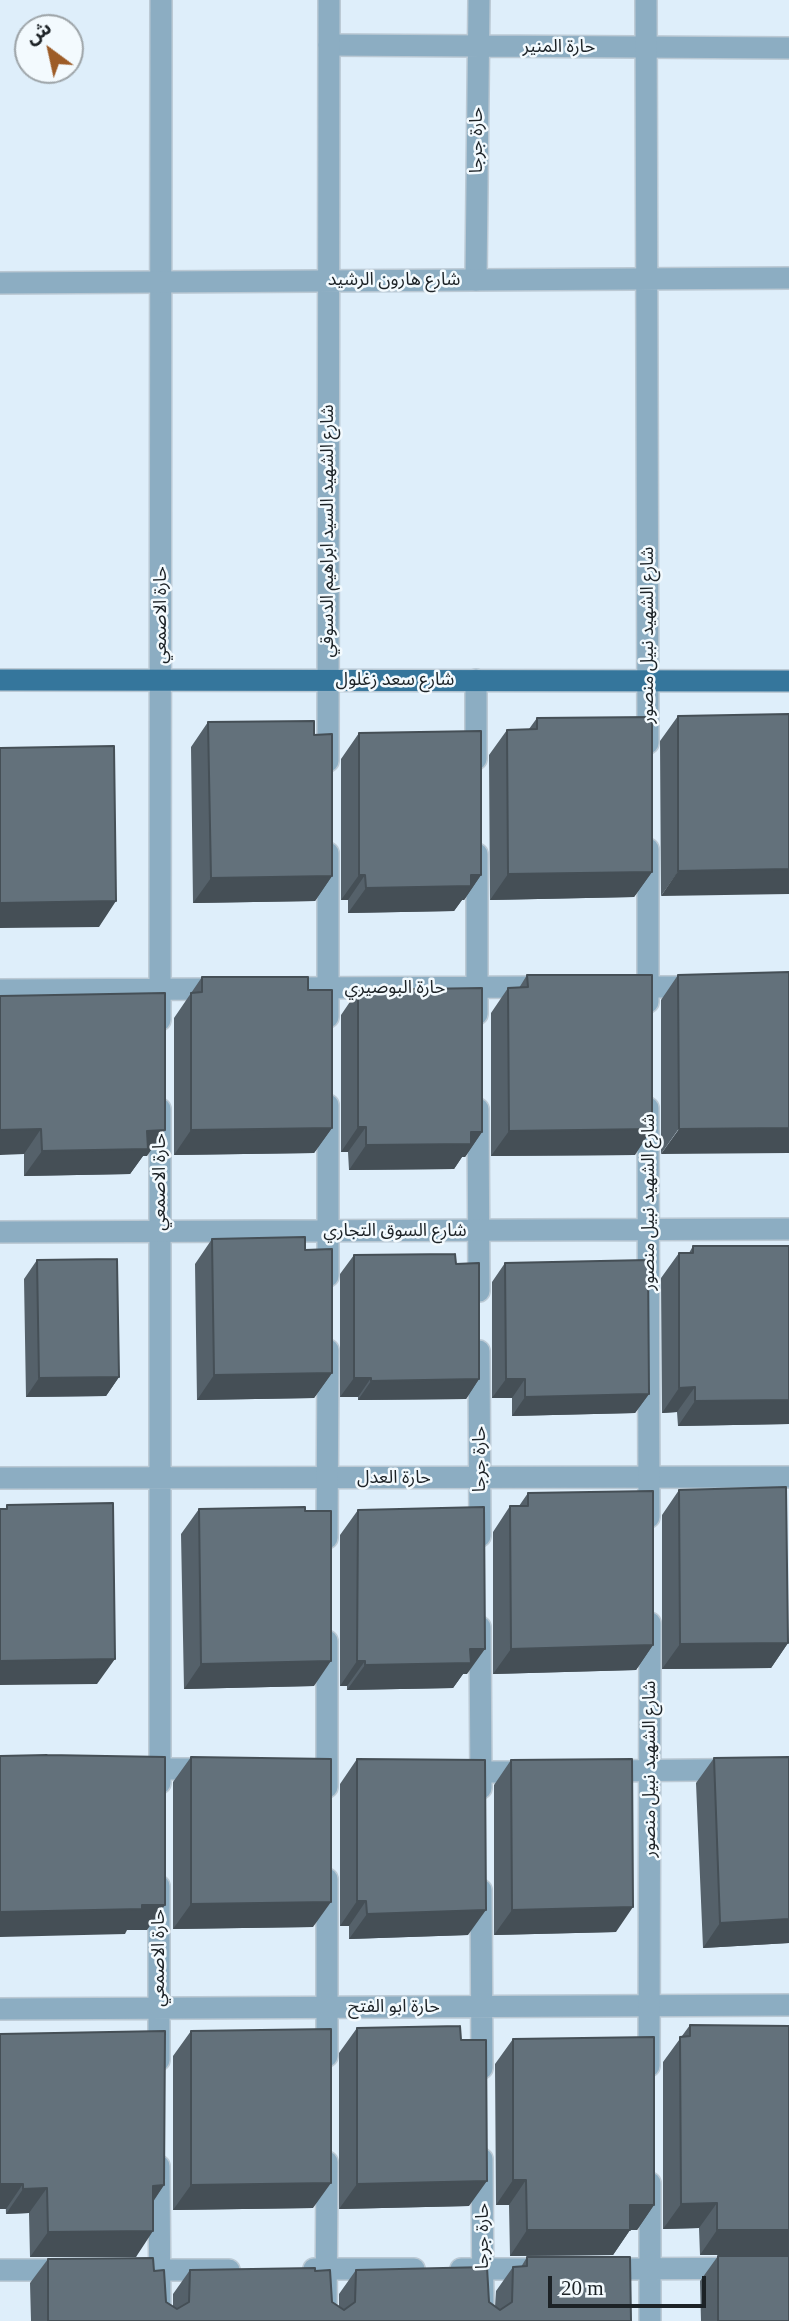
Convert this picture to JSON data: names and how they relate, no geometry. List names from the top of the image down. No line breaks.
{"streets":{"main road":["شارع سعد زغلول"],"street":["حارة المنير","حارة جرجا","شارع هارون الرشيد","شارع الشهيد السيد ابراهيم الدسوقي","حارة الاصمعي","شارع الشهيد نبيل منصور","حارة البوصيري","شارع السوق التجاري","حارة العدل","حارة ابو الفتح"]},"crossings":[["حارة المنير","حارة جرجا"],["حارة المنير","شارع الشهيد السيد ابراهيم الدسوقي"],["حارة المنير","شارع الشهيد نبيل منصور"],["حارة جرجا","شارع هارون الرشيد"],["حارة جرجا","شارع السوق التجاري"],["حارة جرجا","حارة العدل"],["شارع هارون الرشيد","شارع الشهيد السيد ابراهيم الدسوقي"],["شارع هارون الرشيد","حارة الاصمعي"],["شارع هارون الرشيد","شارع الشهيد نبيل منصور"],["شارع الشهيد السيد ابراهيم الدسوقي","شارع سعد زغلول"],["حارة الاصمعي","شارع سعد زغلول"],["حارة الاصمعي","حارة البوصيري"],["حارة الاصمعي","شارع السوق التجاري"],["حارة الاصمعي","حارة العدل"],["حارة الاصمعي","حارة ابو الفتح"],["شارع الشهيد نبيل منصور","شارع سعد زغلول"],["شارع الشهيد نبيل منصور","شارع السوق التجاري"],["شارع الشهيد نبيل منصور","حارة العدل"],["شارع الشهيد نبيل منصور","حارة ابو الفتح"]],"scale_bar":"20 m","north":"top left"}
